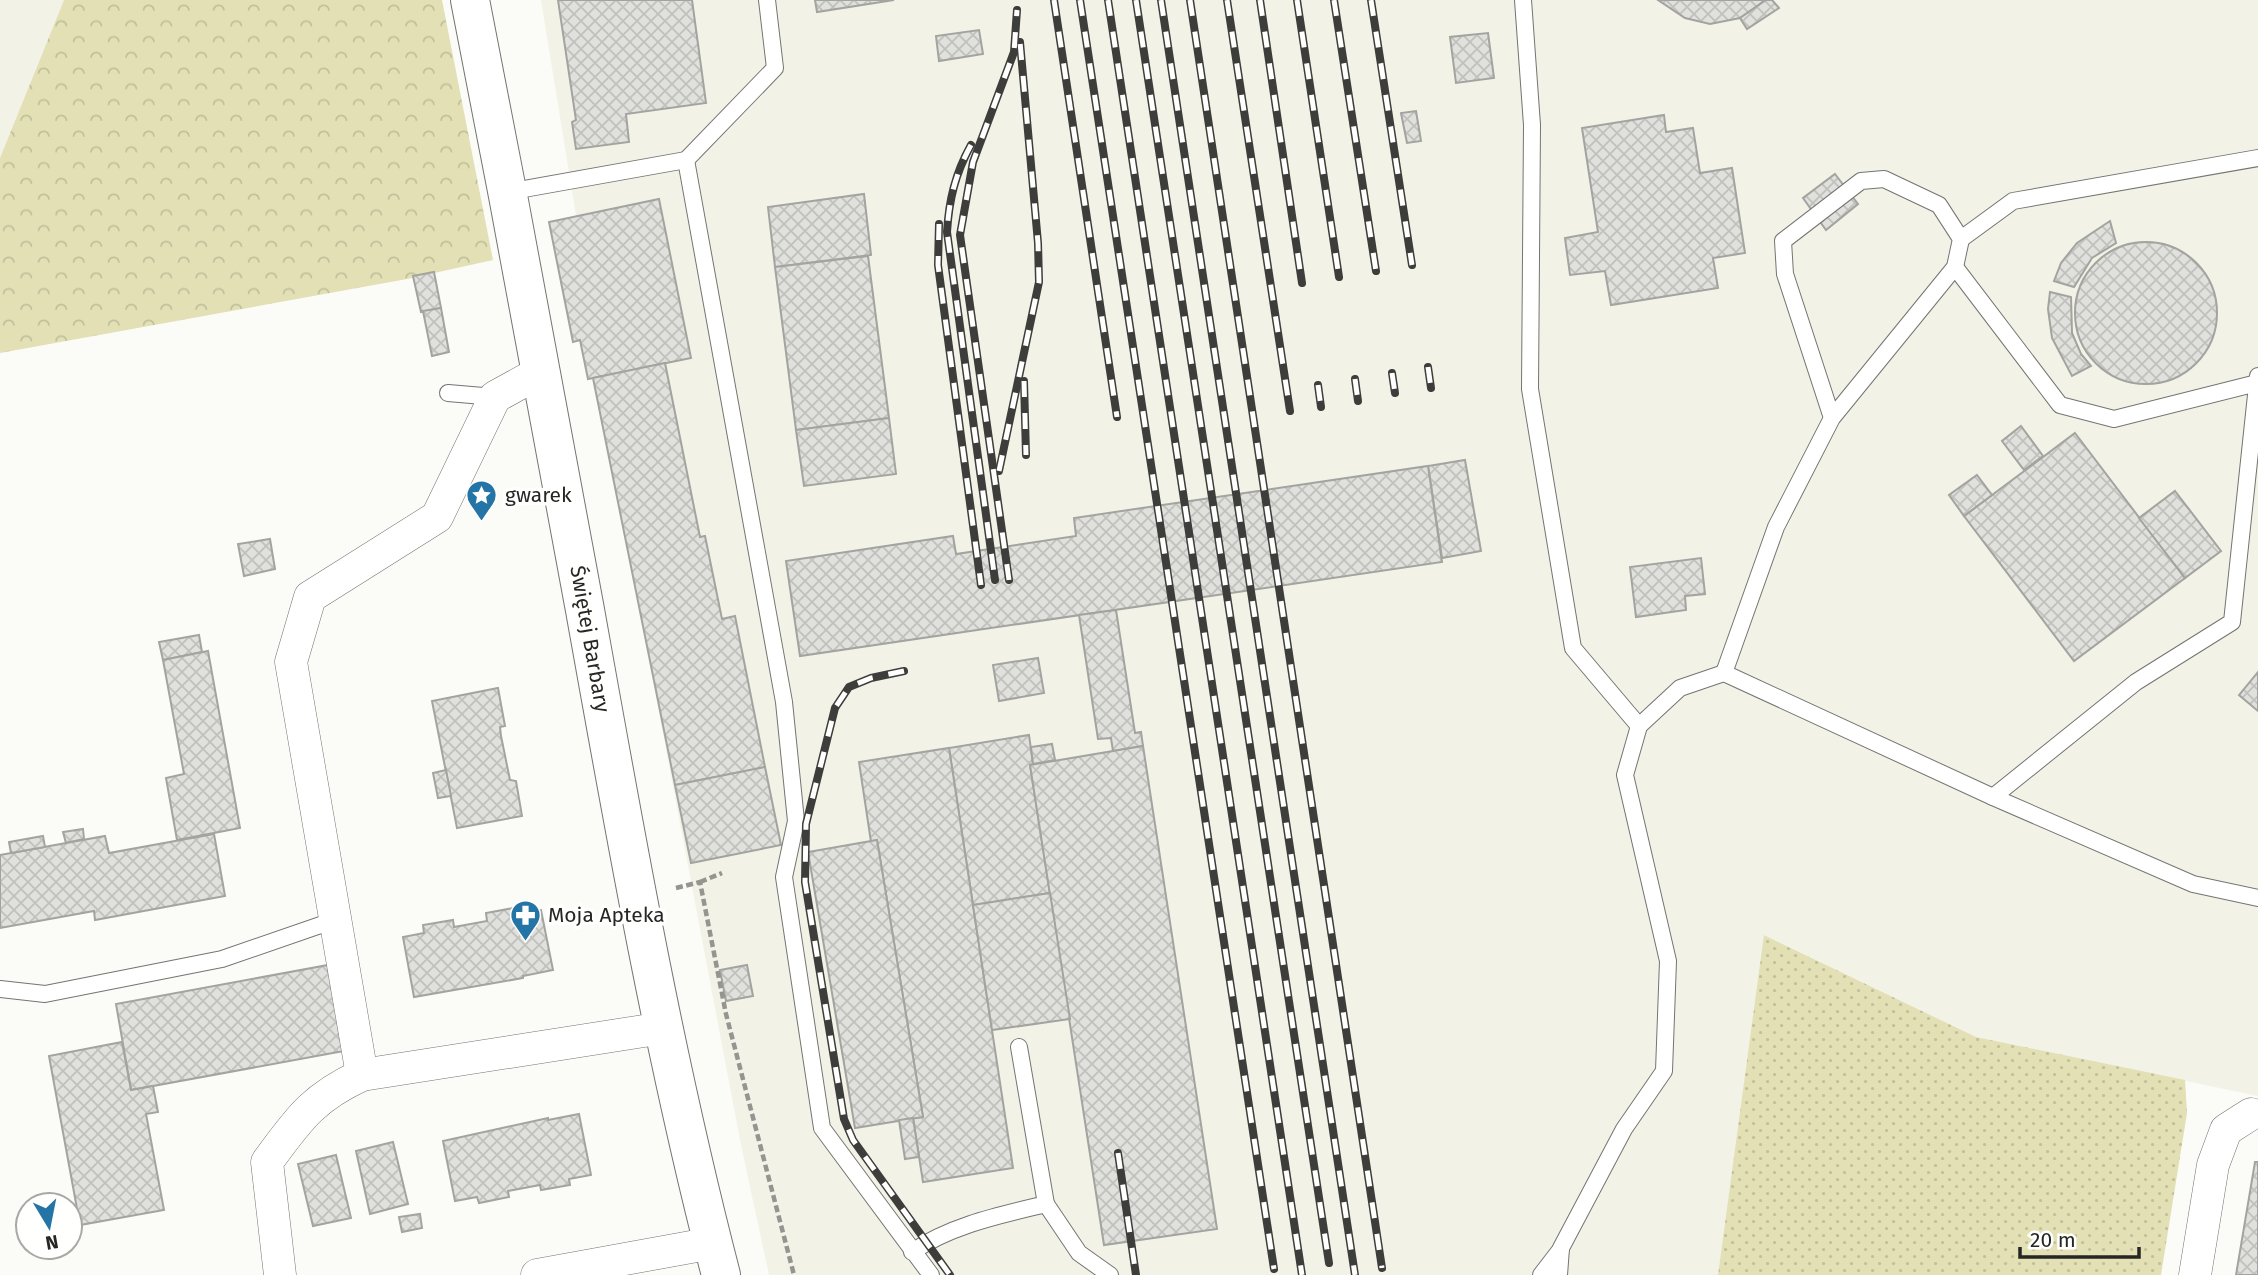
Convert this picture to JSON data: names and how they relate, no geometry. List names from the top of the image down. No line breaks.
{"streets":{"street":["Świętej Barbary"]},"places":{"place":["gwarek"],"pharmacy":["Moja Apteka"]},"scale_bar":"20 m","north":"bottom"}
